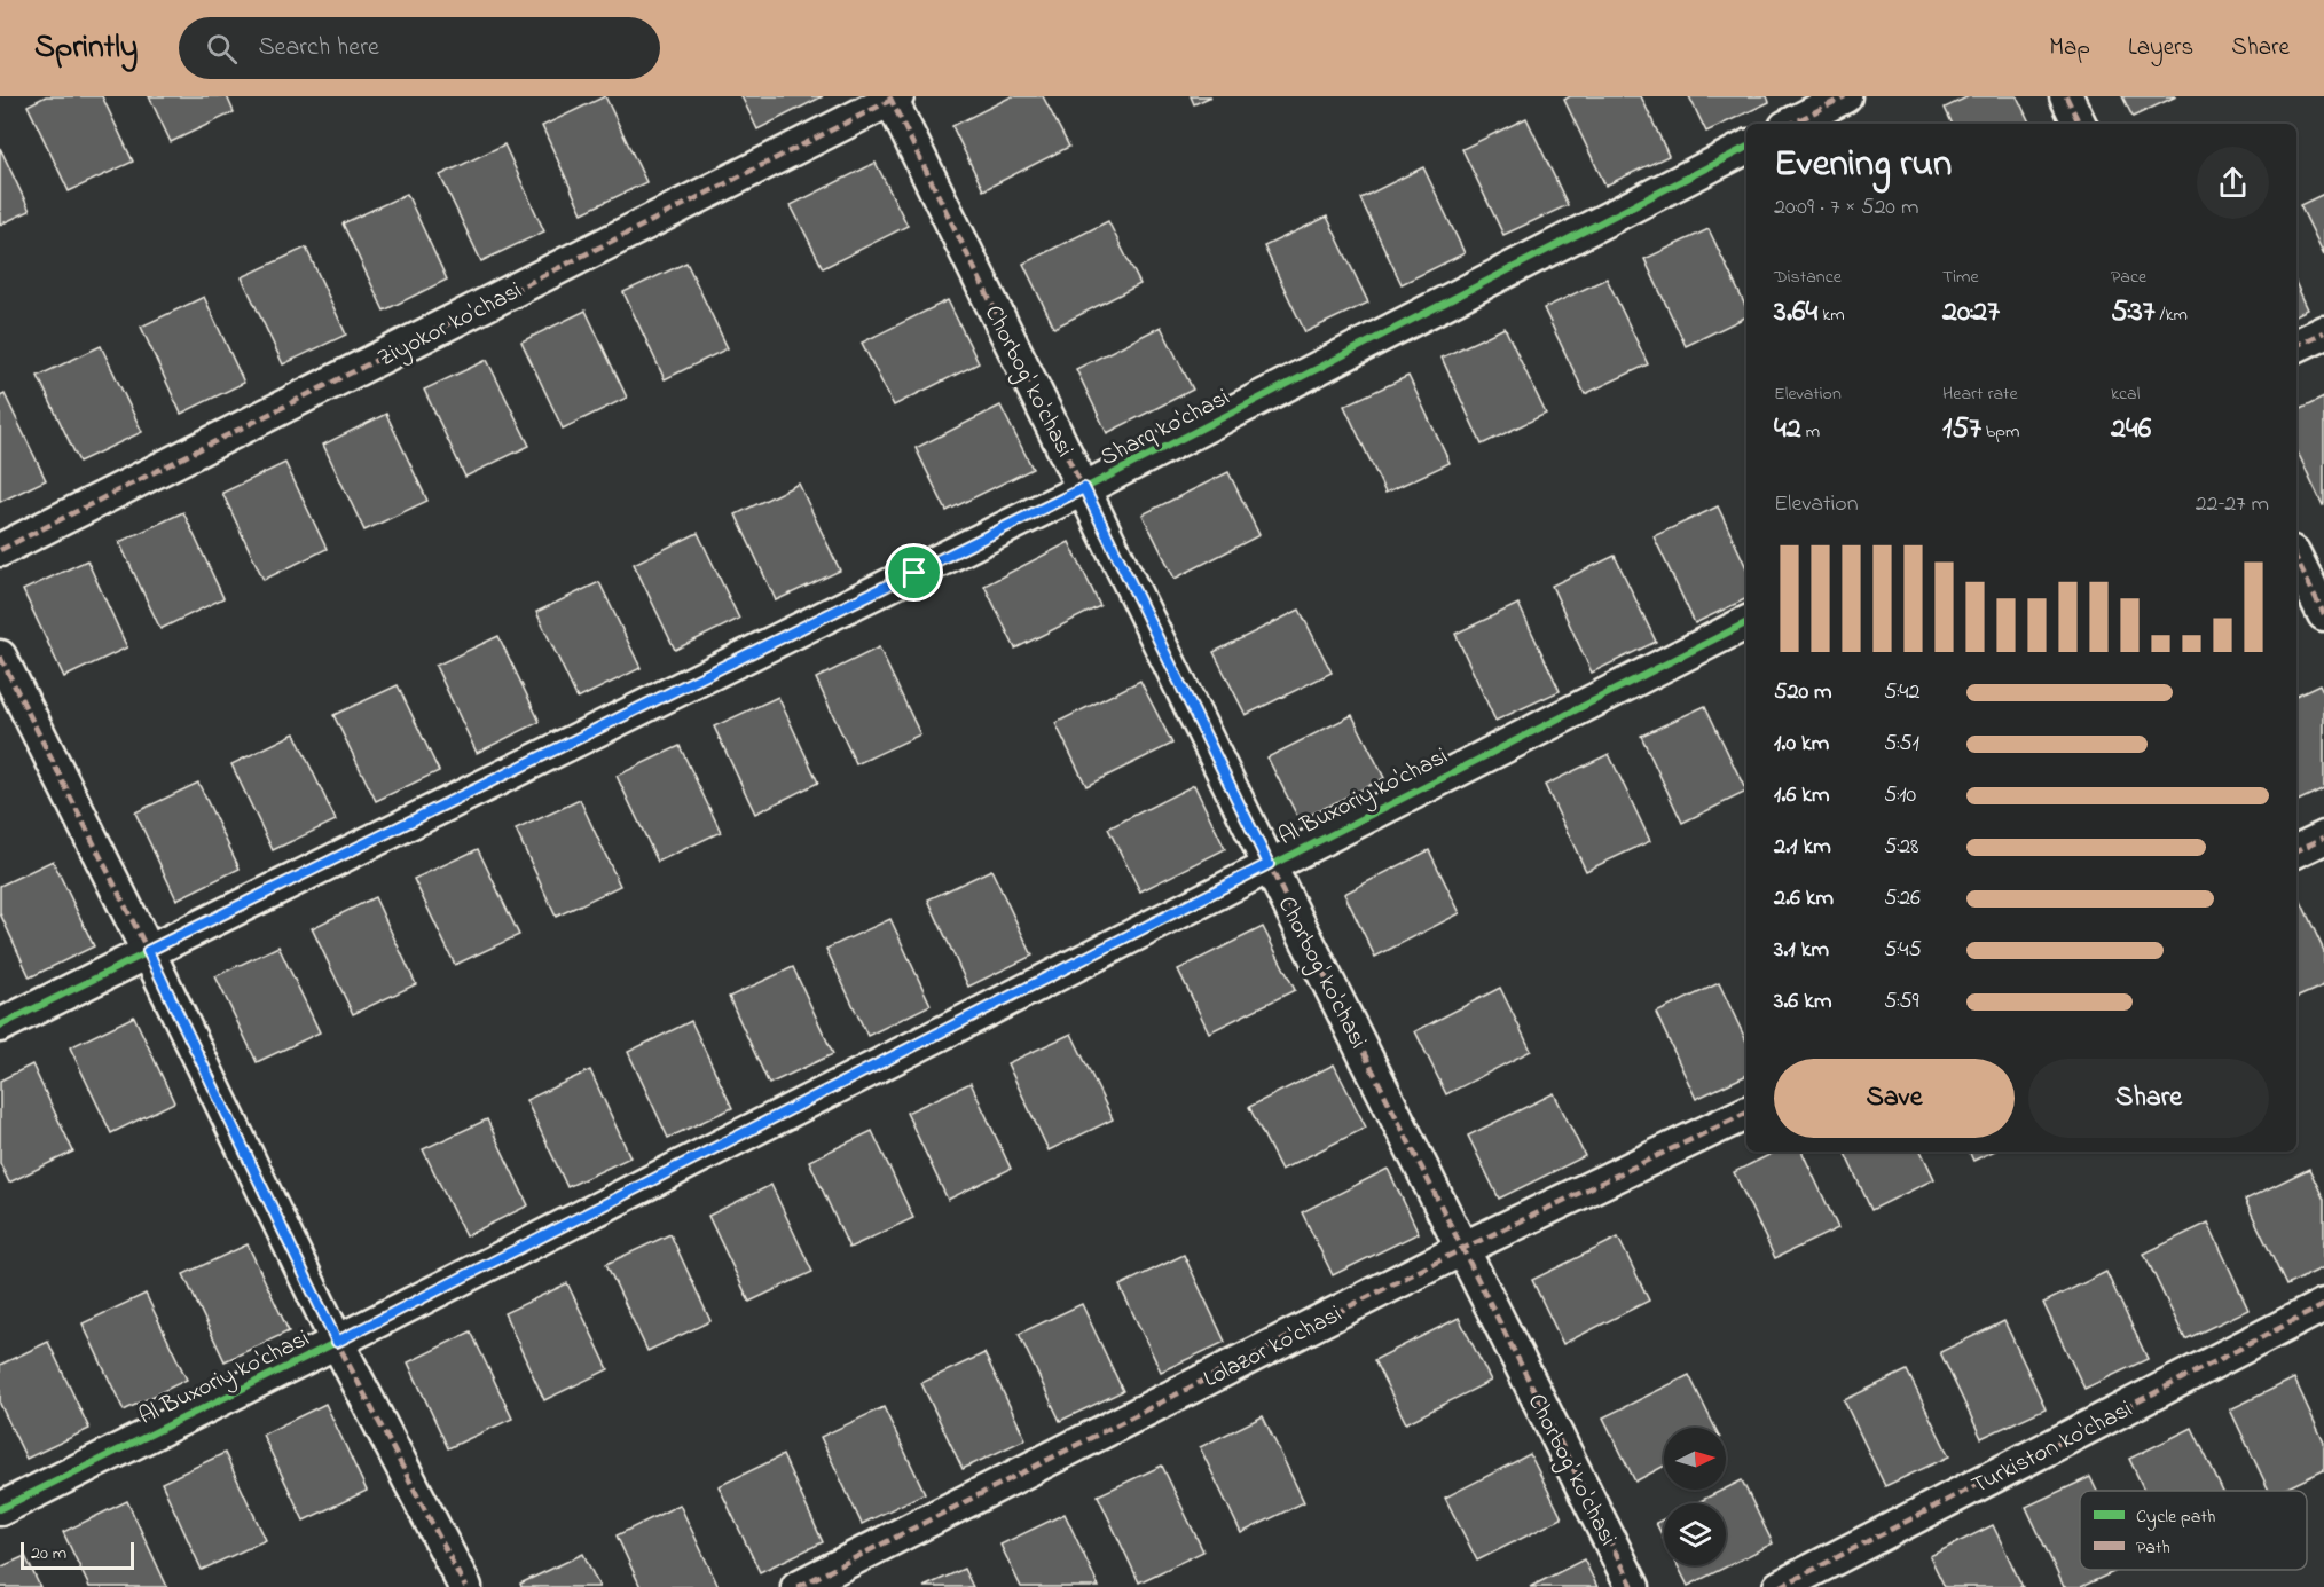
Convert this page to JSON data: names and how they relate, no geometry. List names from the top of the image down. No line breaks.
{"streets":{"street":["Ziyokor ko'chasi","Chorbog' ko'chasi","Sharq ko'chasi","Al Buxoriy ko'chasi","Lolazor ko'chasi","Turkiston ko'chasi"]},"crossings":[["Ziyokor ko'chasi","Chorbog' ko'chasi"],["Chorbog' ko'chasi","Sharq ko'chasi"],["Chorbog' ko'chasi","Al Buxoriy ko'chasi"],["Chorbog' ko'chasi","Lolazor ko'chasi"]],"legend":["Cycle path","Path"],"scale_bar":"20 m","north":"right","page":{"header":"Sprintly","search":"Search here","nav":["Map","Layers","Share"],"heading":["Evening run","20:09 · 7 × 520 m"],"stats":[["Distance","3.64 km"],["Time","20:27"],["Pace","5:37 /km"],["Elevation","42 m"],["Heart rate","157 bpm"],["kcal","246"]],"chart":["Elevation","22–27 m"],"list":[{"name":"520 m","note":"5:42"},{"name":"1.0 km","note":"5:51"},{"name":"1.6 km","note":"5:10"},{"name":"2.1 km","note":"5:28"},{"name":"2.6 km","note":"5:26"},{"name":"3.1 km","note":"5:45"},{"name":"3.6 km","note":"5:59"}],"buttons":["Save","Share"],"scale":"20 m"}}
